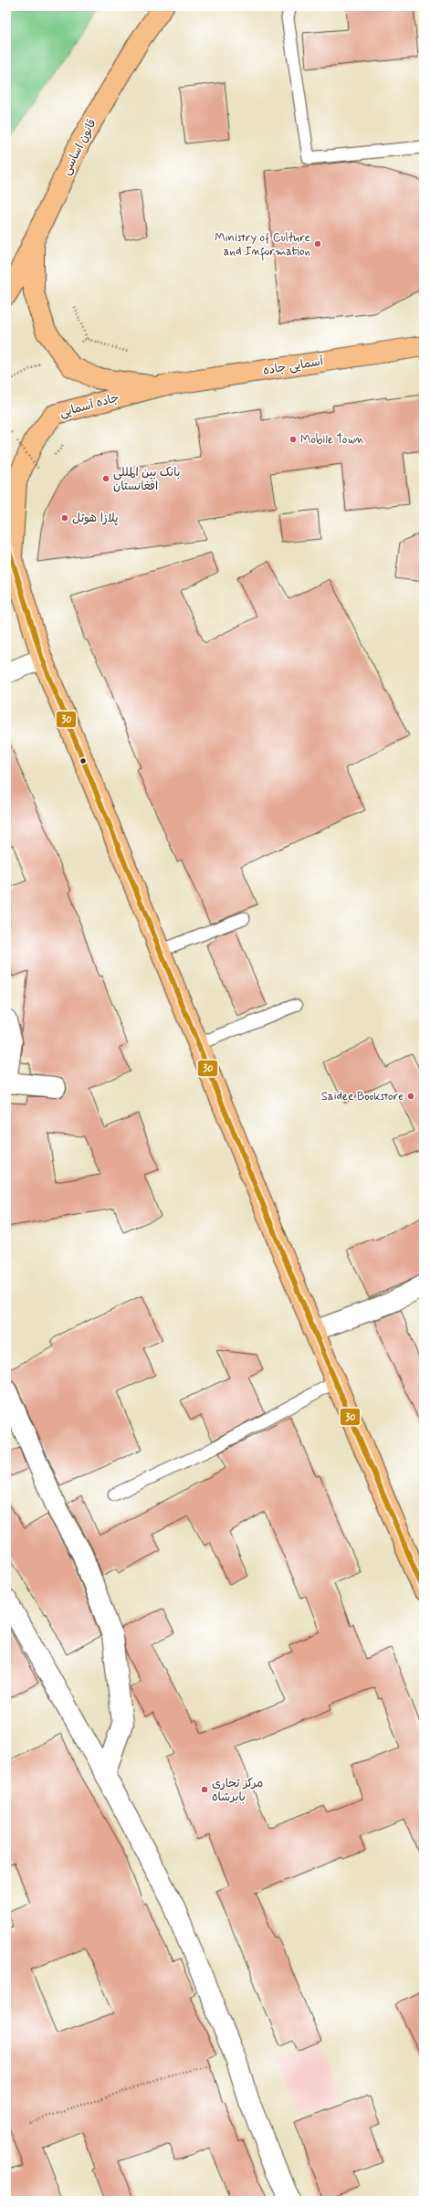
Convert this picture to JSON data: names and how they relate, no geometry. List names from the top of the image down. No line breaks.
{"streets":{"highway":["قانون اساسی","آسمایی جاده","جاده آسمایی"]},"crossings":[["آسمایی جاده","جاده آسمایی"]],"places":["Ministry of Culture and Information","Mobile Town","بانک بین المللی افغانستان","پلازا هوتل","Saidee Bookstore","مرکز تجاری بابرشاه"],"lines":["transit line 30"]}
